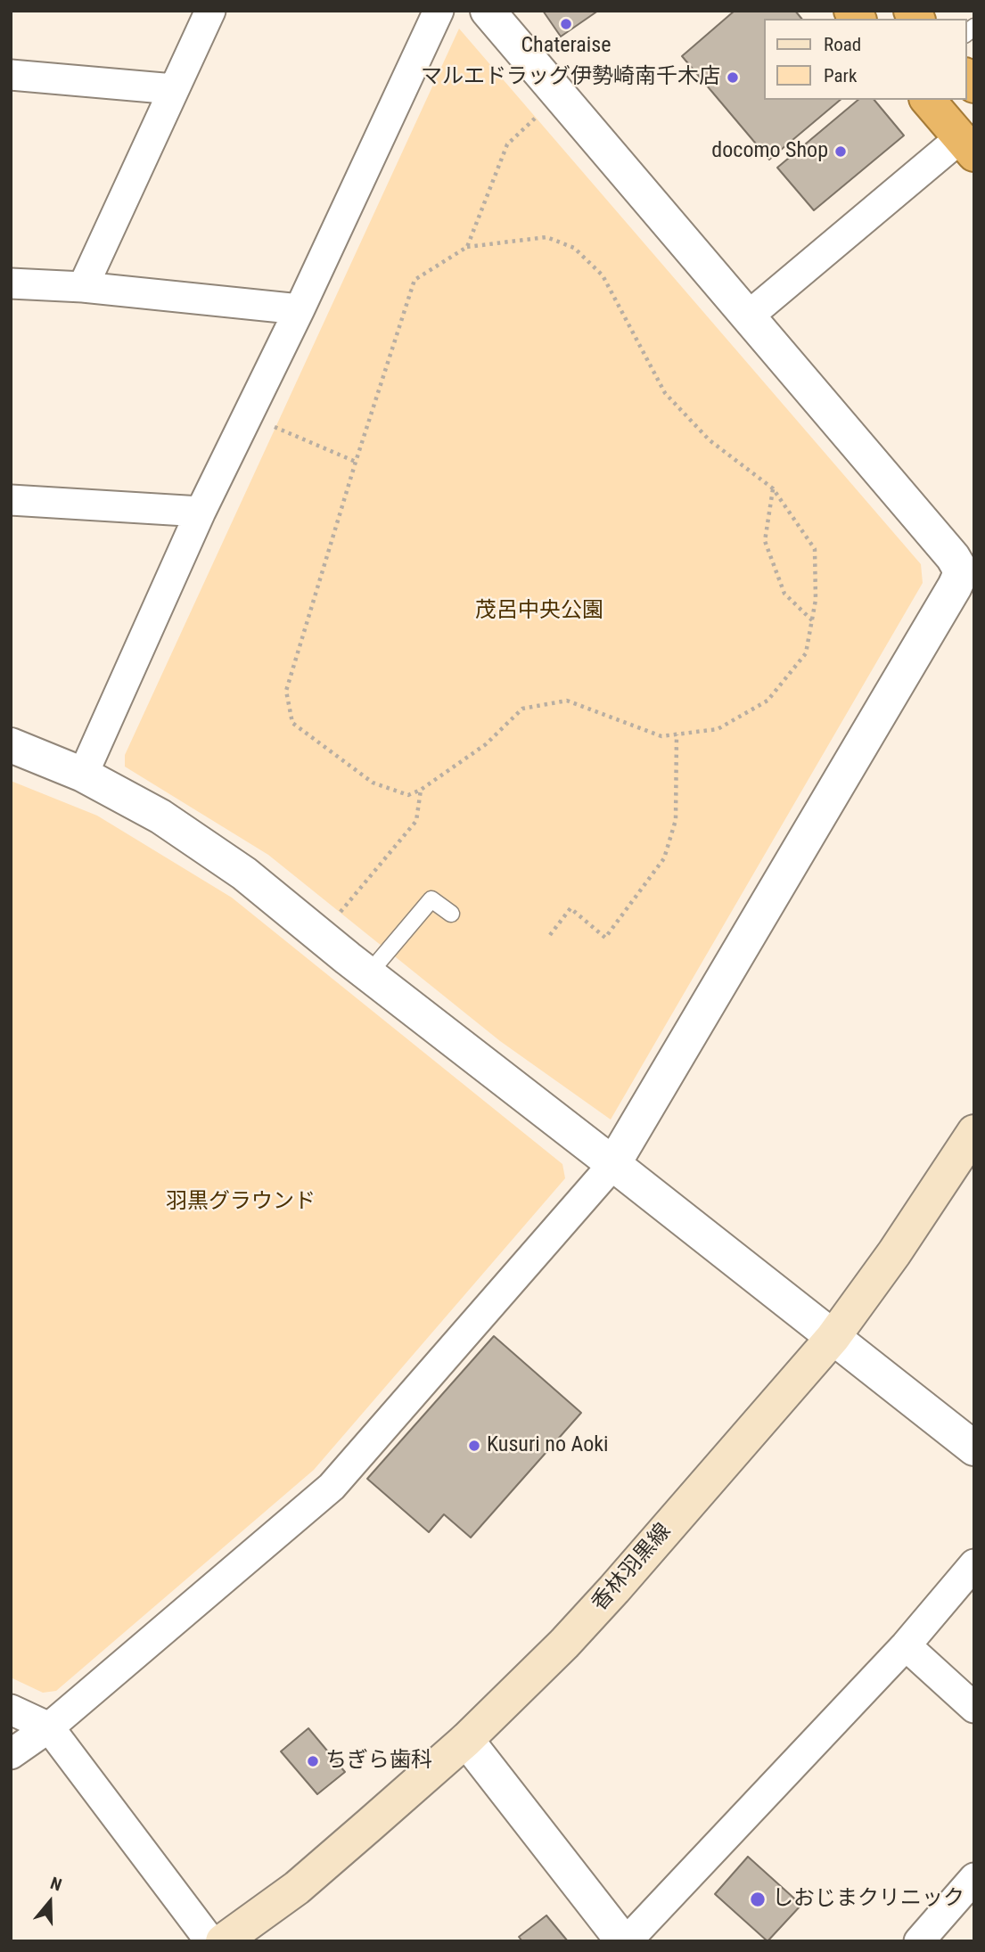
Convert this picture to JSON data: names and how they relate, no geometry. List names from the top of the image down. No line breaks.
{"streets":{"main road":["香林羽黒線"]},"parks":["茂呂中央公園","羽黒グラウンド"],"places":["Chateraise","マルエドラッグ伊勢崎南千木店","docomo Shop","Kusuri no Aoki","ちぎら歯科","しおじまクリニック"],"legend":["Road","Park"],"north":"top"}
